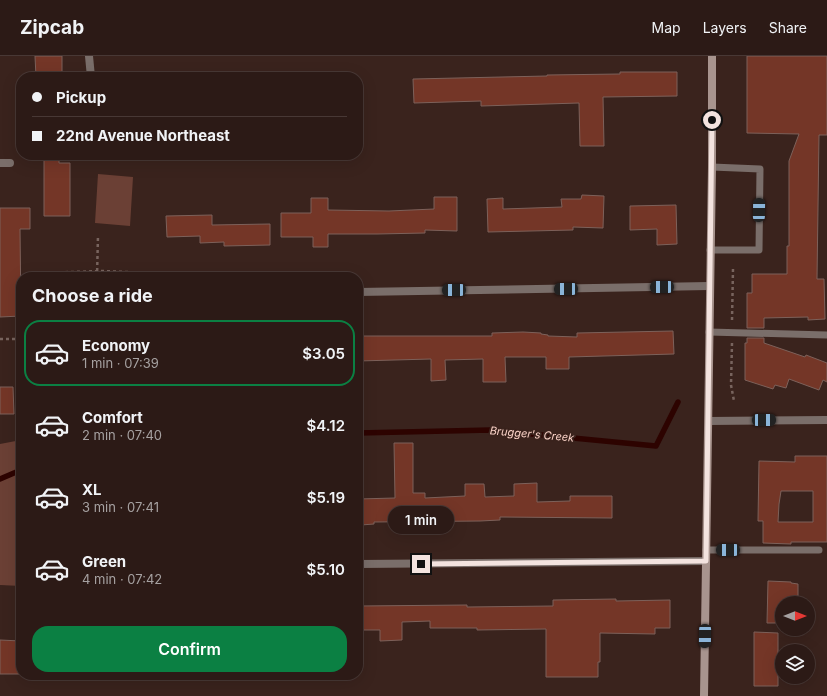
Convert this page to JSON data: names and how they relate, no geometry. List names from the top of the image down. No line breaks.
{"water":["Brugger's Creek"],"north":"right","page":{"header":"Zipcab","nav":["Map","Layers","Share"],"banner":["Pickup","22nd Avenue Northeast"],"heading":"Choose a ride","list":[{"name":"Economy","note":"1 min · 07:39","value":"$3.05"},{"name":"Comfort","note":"2 min · 07:40","value":"$4.12"},{"name":"XL","note":"3 min · 07:41","value":"$5.19"},{"name":"Green","note":"4 min · 07:42","value":"$5.10"}],"bubble":"1 min","buttons":"Confirm"}}
